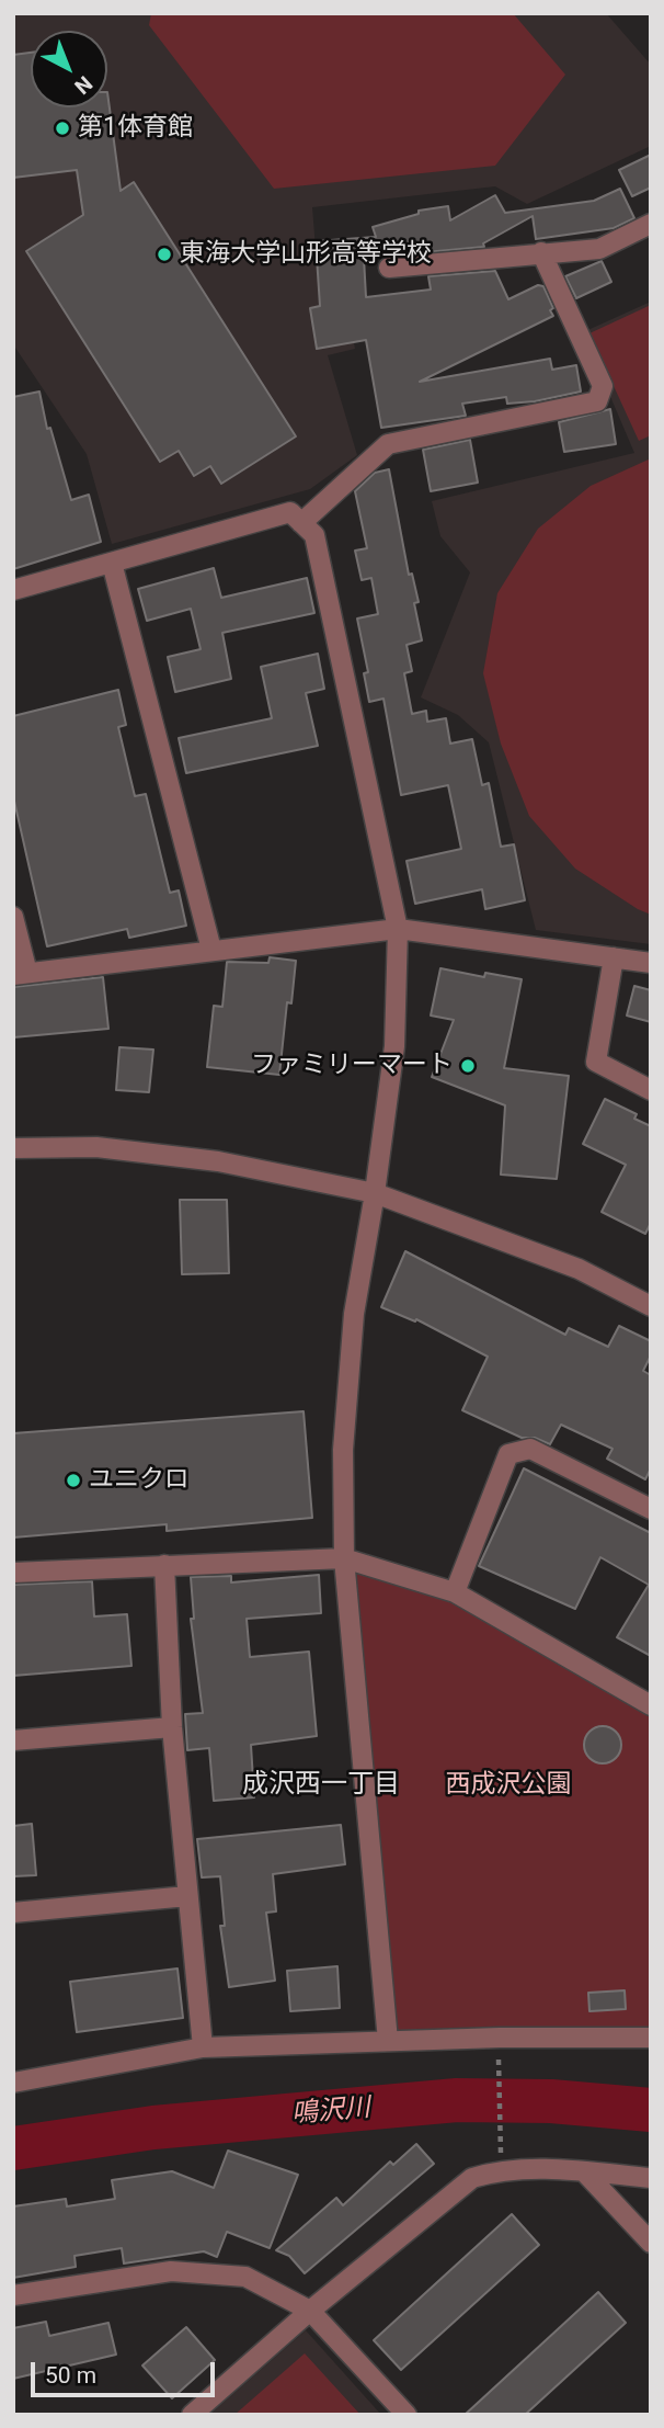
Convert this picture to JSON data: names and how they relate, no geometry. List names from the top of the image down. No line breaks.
{"districts":["成沢西一丁目"],"water":["鳴沢川"],"parks":["西成沢公園"],"places":["第1体育館","東海大学山形高等学校","ファミリーマート","ユニクロ"],"scale_bar":"50 m","north":"bottom right"}
